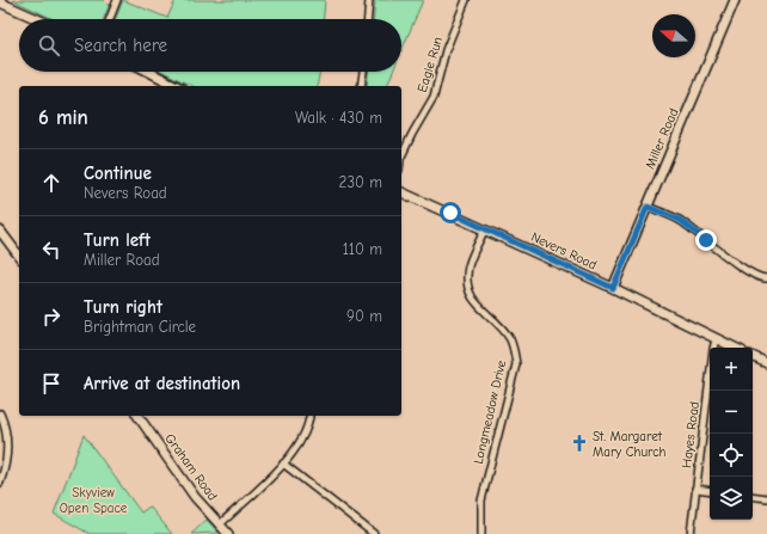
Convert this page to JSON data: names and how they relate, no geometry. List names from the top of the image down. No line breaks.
{"streets":{"street":["Eagle Run","Miller Road","Nevers Road","Longmeadow Drive","Hayes Road","Graham Road"]},"crossings":[["Miller Road","Nevers Road"],["Nevers Road","Longmeadow Drive"],["Nevers Road","Hayes Road"]],"parks":["Skyview Open Space"],"places":{"church":["St. Margaret Mary Church"]},"north":"left","page":{"search":"Search here","heading":["6 min","Walk · 430 m"],"list":[["Continue","Nevers Road","230 m"],["Turn left","Miller Road","110 m"],["Turn right","Brightman Circle","90 m"],"Arrive at destination"],"map_buttons":["+","−"]}}
